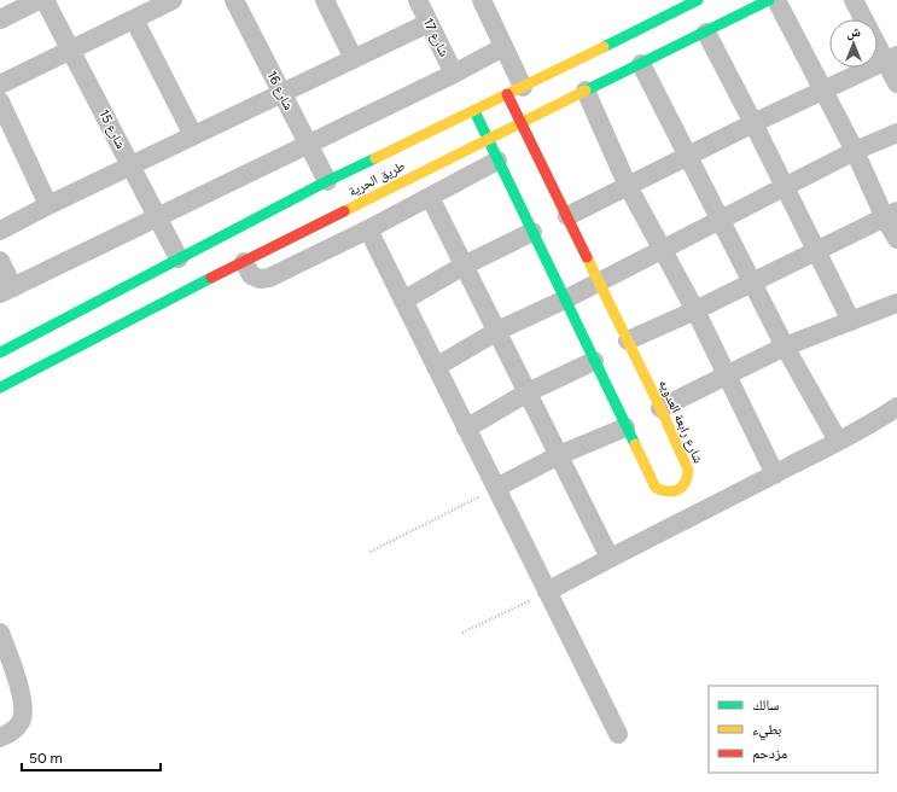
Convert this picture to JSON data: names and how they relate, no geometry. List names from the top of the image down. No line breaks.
{"streets":{"main road":["طريق الحرية","شارع رابعة العدويه"],"street":["شارع 17","شارع 16","شارع 15"]},"crossings":[["شارع 16","طريق الحرية"],["شارع 15","طريق الحرية"],["طريق الحرية","شارع رابعة العدويه"]],"legend":["سالك","بطيء","مزدحم"],"scale_bar":"50 m","north":"top"}
